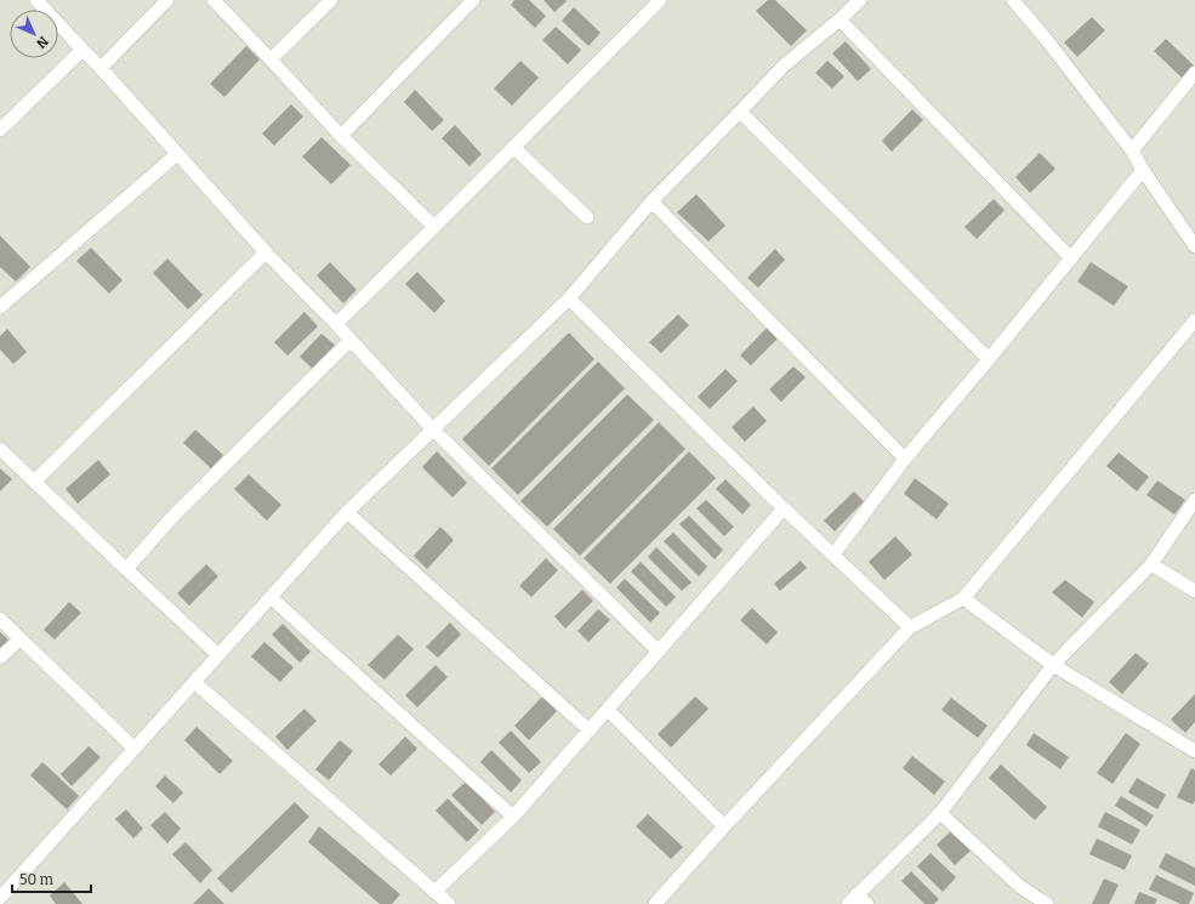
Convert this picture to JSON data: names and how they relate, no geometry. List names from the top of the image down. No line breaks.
{"scale_bar":"50 m","north":"bottom right"}
